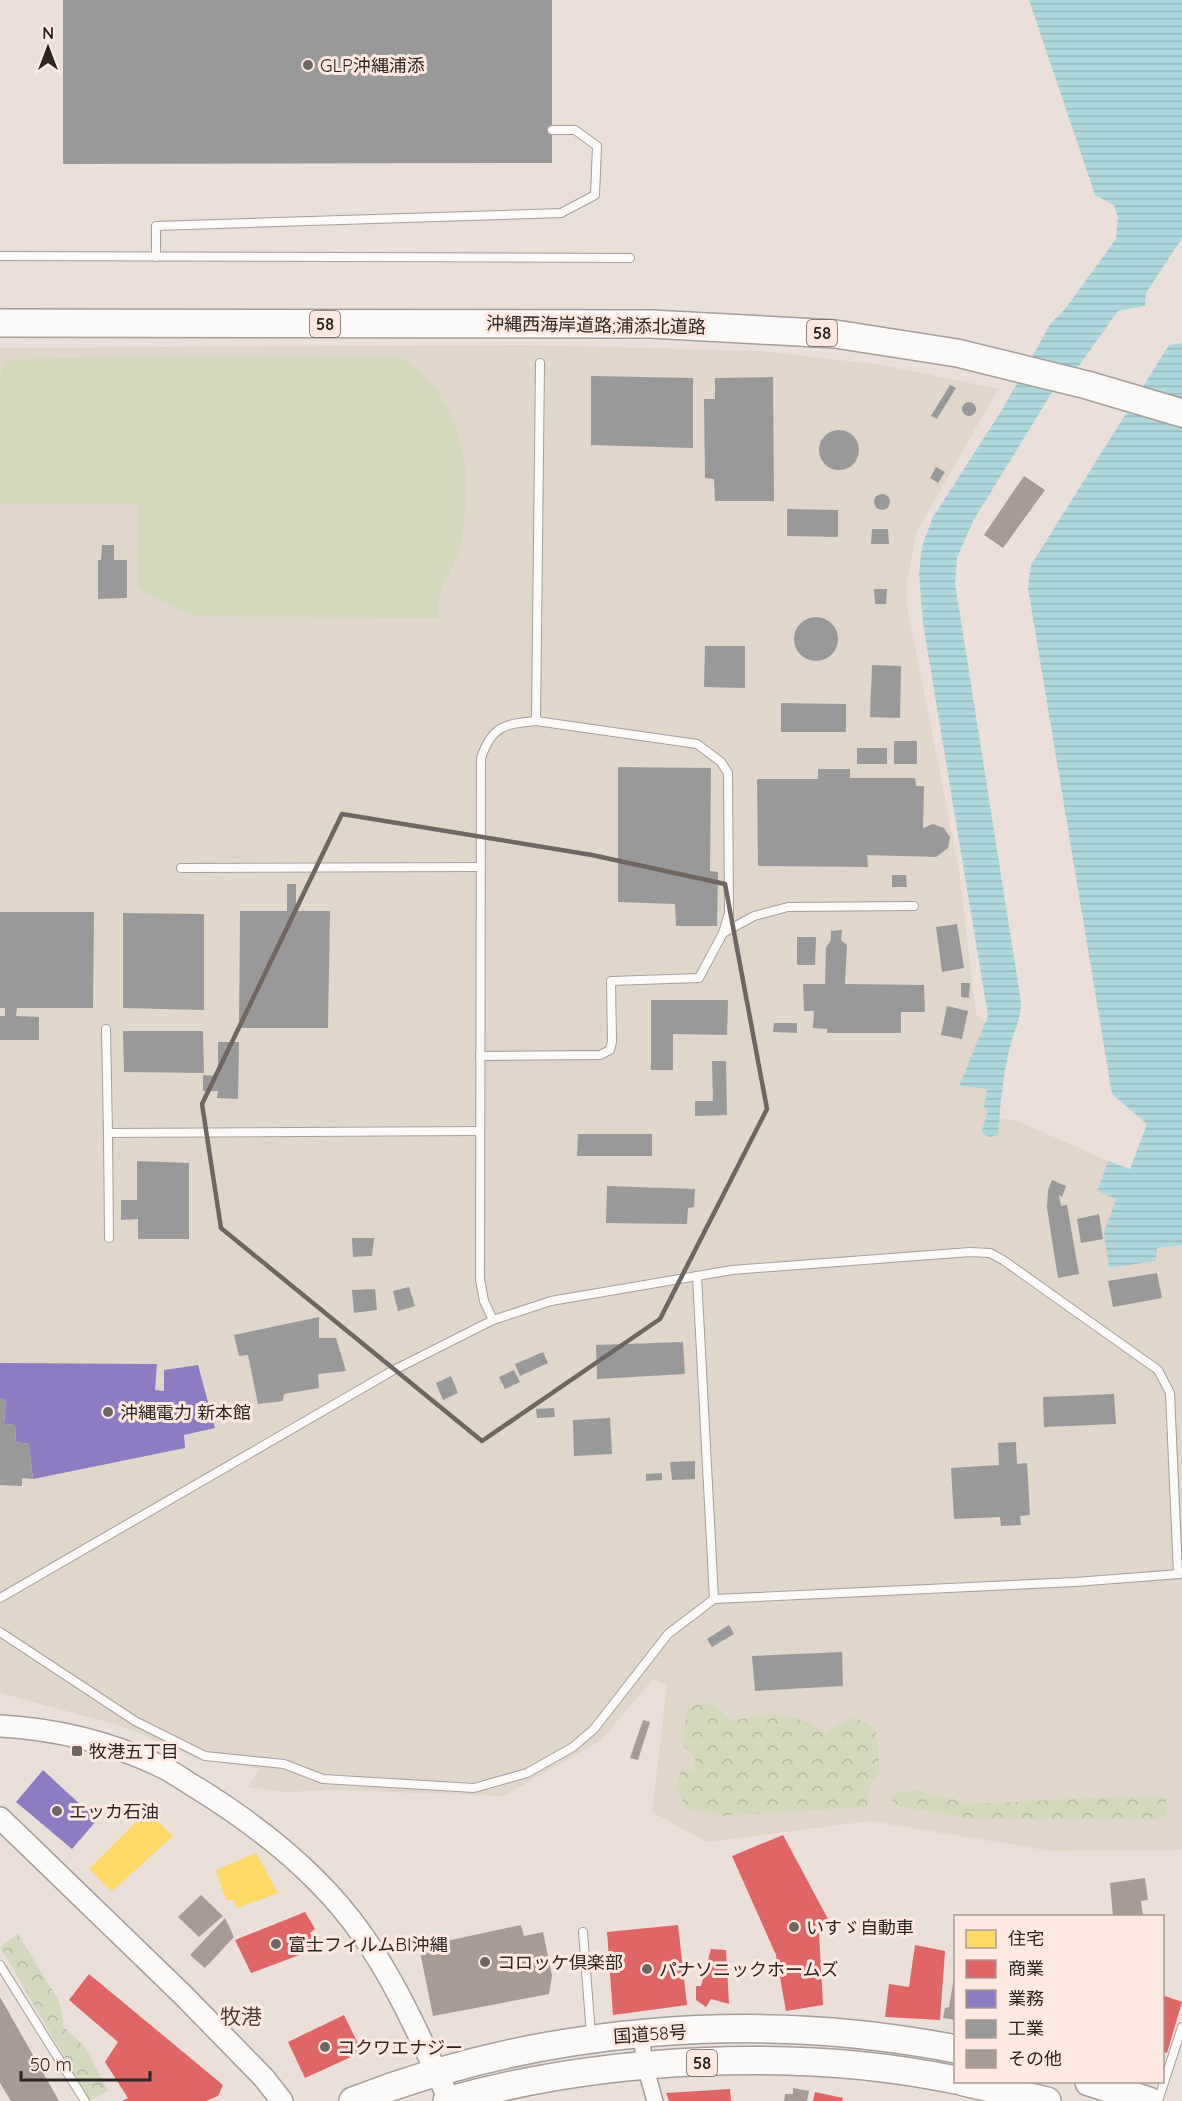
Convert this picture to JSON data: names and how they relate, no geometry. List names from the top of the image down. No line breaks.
{"streets":{"highway":["58","沖縄西海岸道路;浦添北道路","国道58号"]},"districts":["牧港"],"places":{"other":["GLP沖縄浦添","沖縄電力 新本館","エッカ石油","いすゞ自動車","富士フィルムBI沖縄","コロッケ倶楽部","パナソニックホームズ","コクワエナジー"],"transit":["牧港五丁目"]},"legend":["住宅","商業","業務","工業","その他"],"scale_bar":"50 m","north":"top"}
